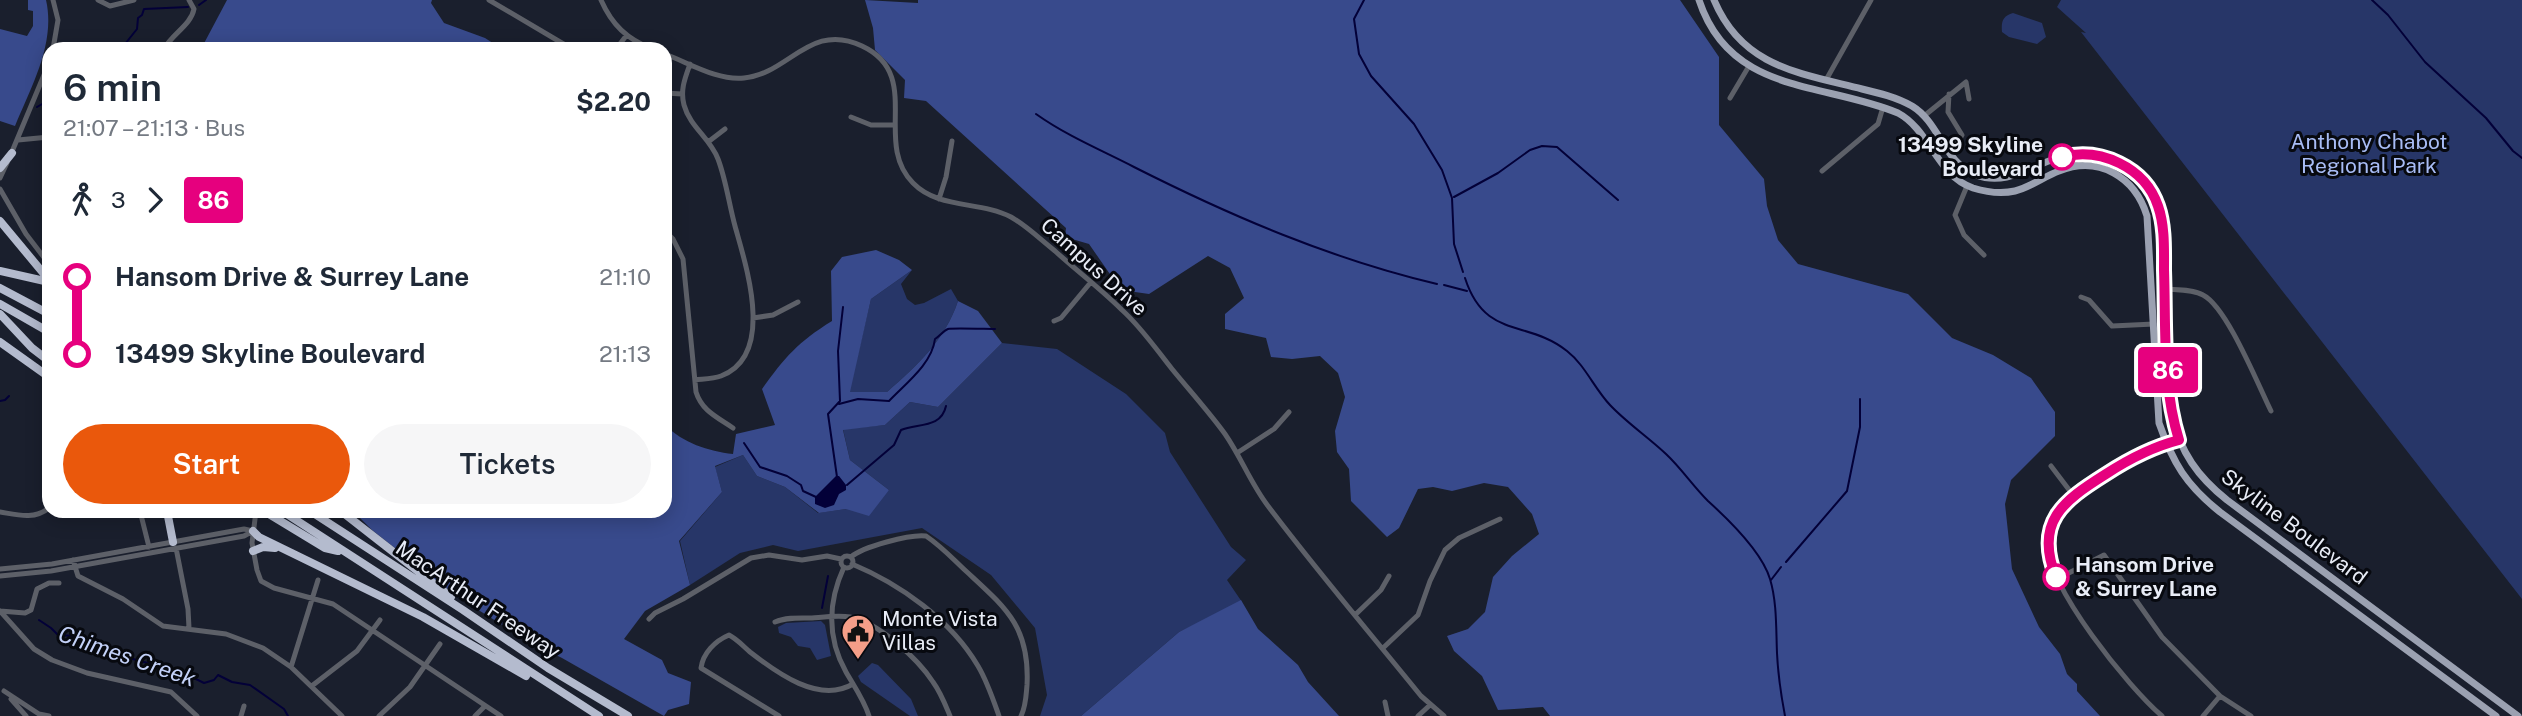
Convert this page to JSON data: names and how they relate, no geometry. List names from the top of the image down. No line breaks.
{"streets":{"highway":["MacArthur Freeway"],"main road":["Skyline Boulevard"],"street":["Campus Drive"]},"water":["Chimes Creek"],"parks":["Anthony Chabot Regional Park"],"places":{"other":["13499 Skyline Boulevard","Hansom Drive & Surrey Lane"],"public building":["Monte Vista Villas"]},"lines":["bus line 86"],"page":{"on_map":"86","heading":["6 min","21:07 – 21:13 · Bus","$2.20"],"legs":["3","86"],"list":[{"name":"Hansom Drive & Surrey Lane","value":"21:10"},{"name":"13499 Skyline Boulevard","value":"21:13"}],"buttons":["Start","Tickets"]}}
